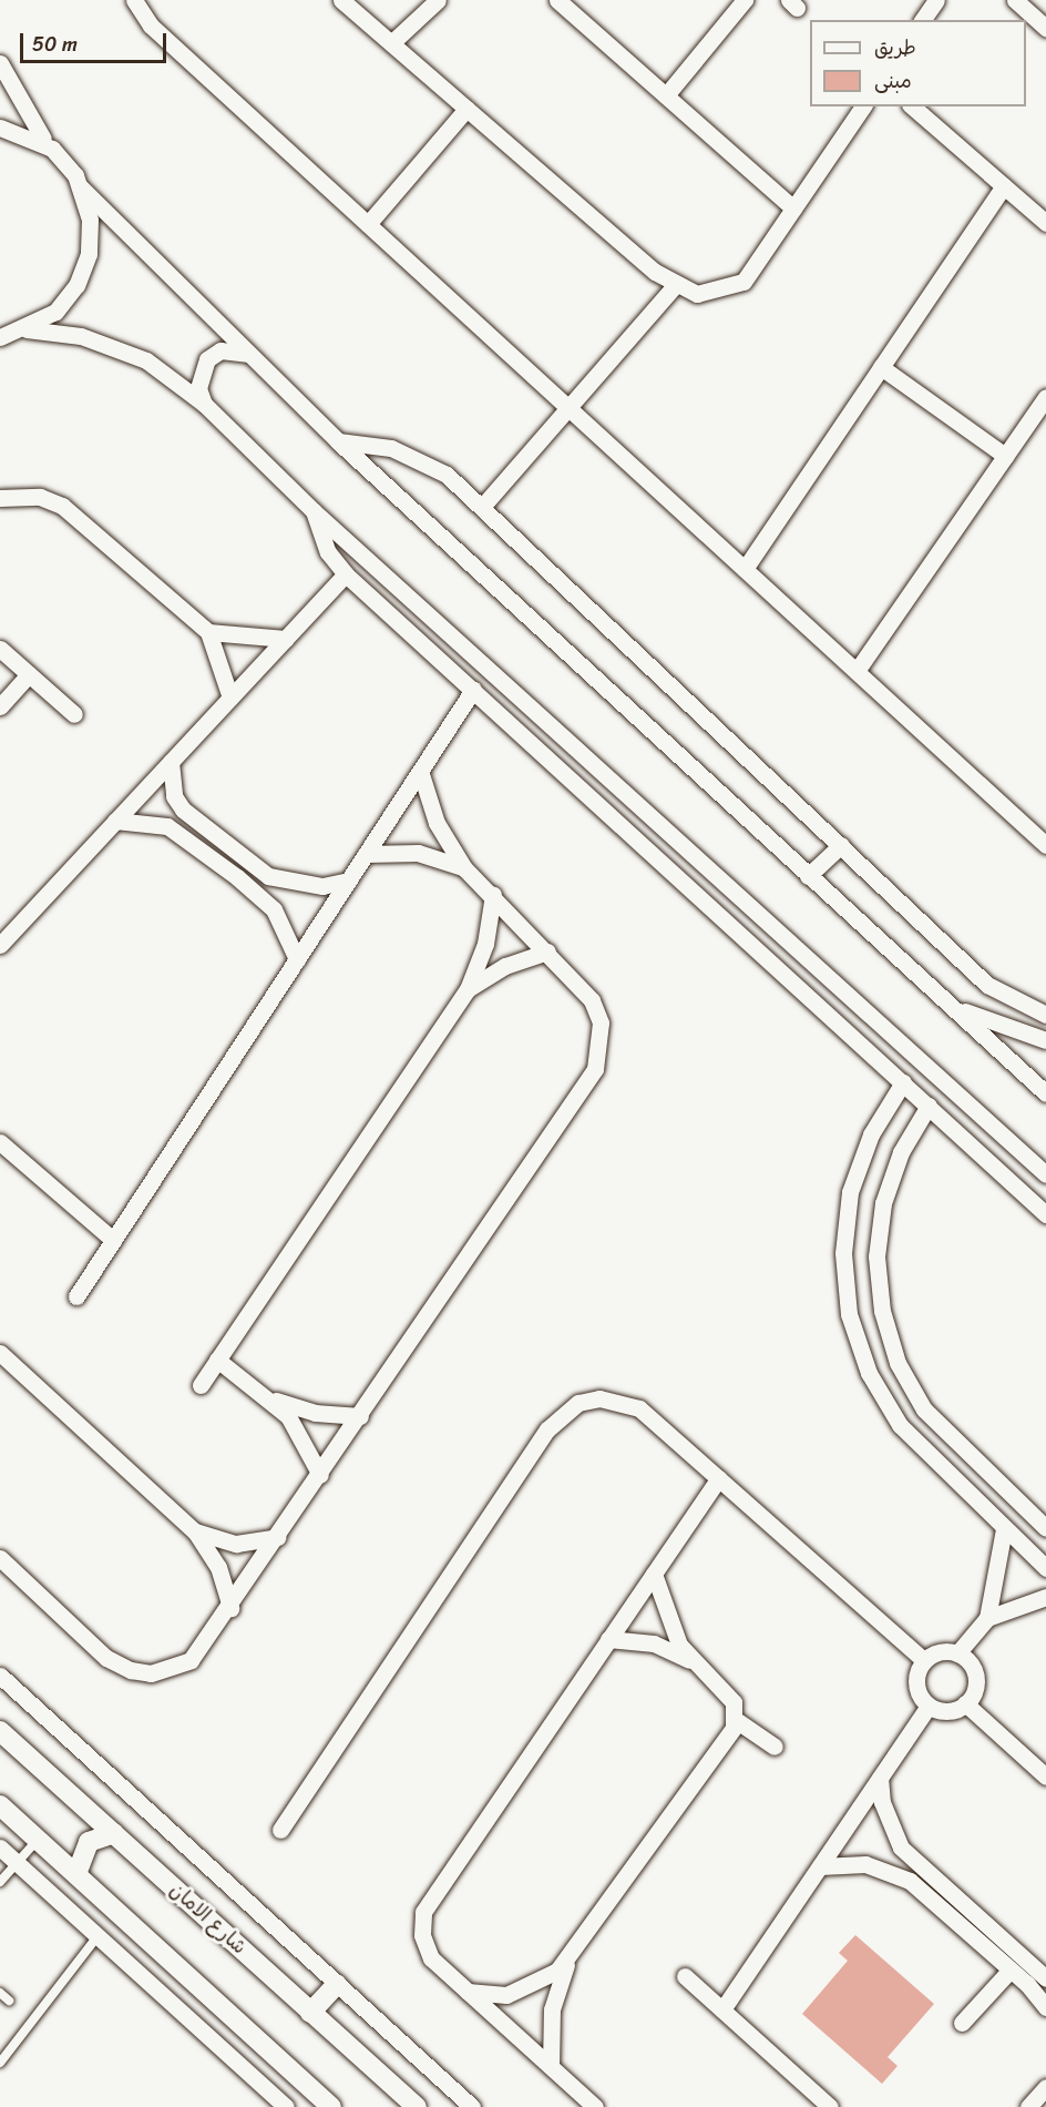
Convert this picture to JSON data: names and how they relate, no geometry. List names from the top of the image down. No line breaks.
{"streets":{"street":["شارع الامان"]},"legend":["طريق","مبنى"],"scale_bar":"50 m"}
